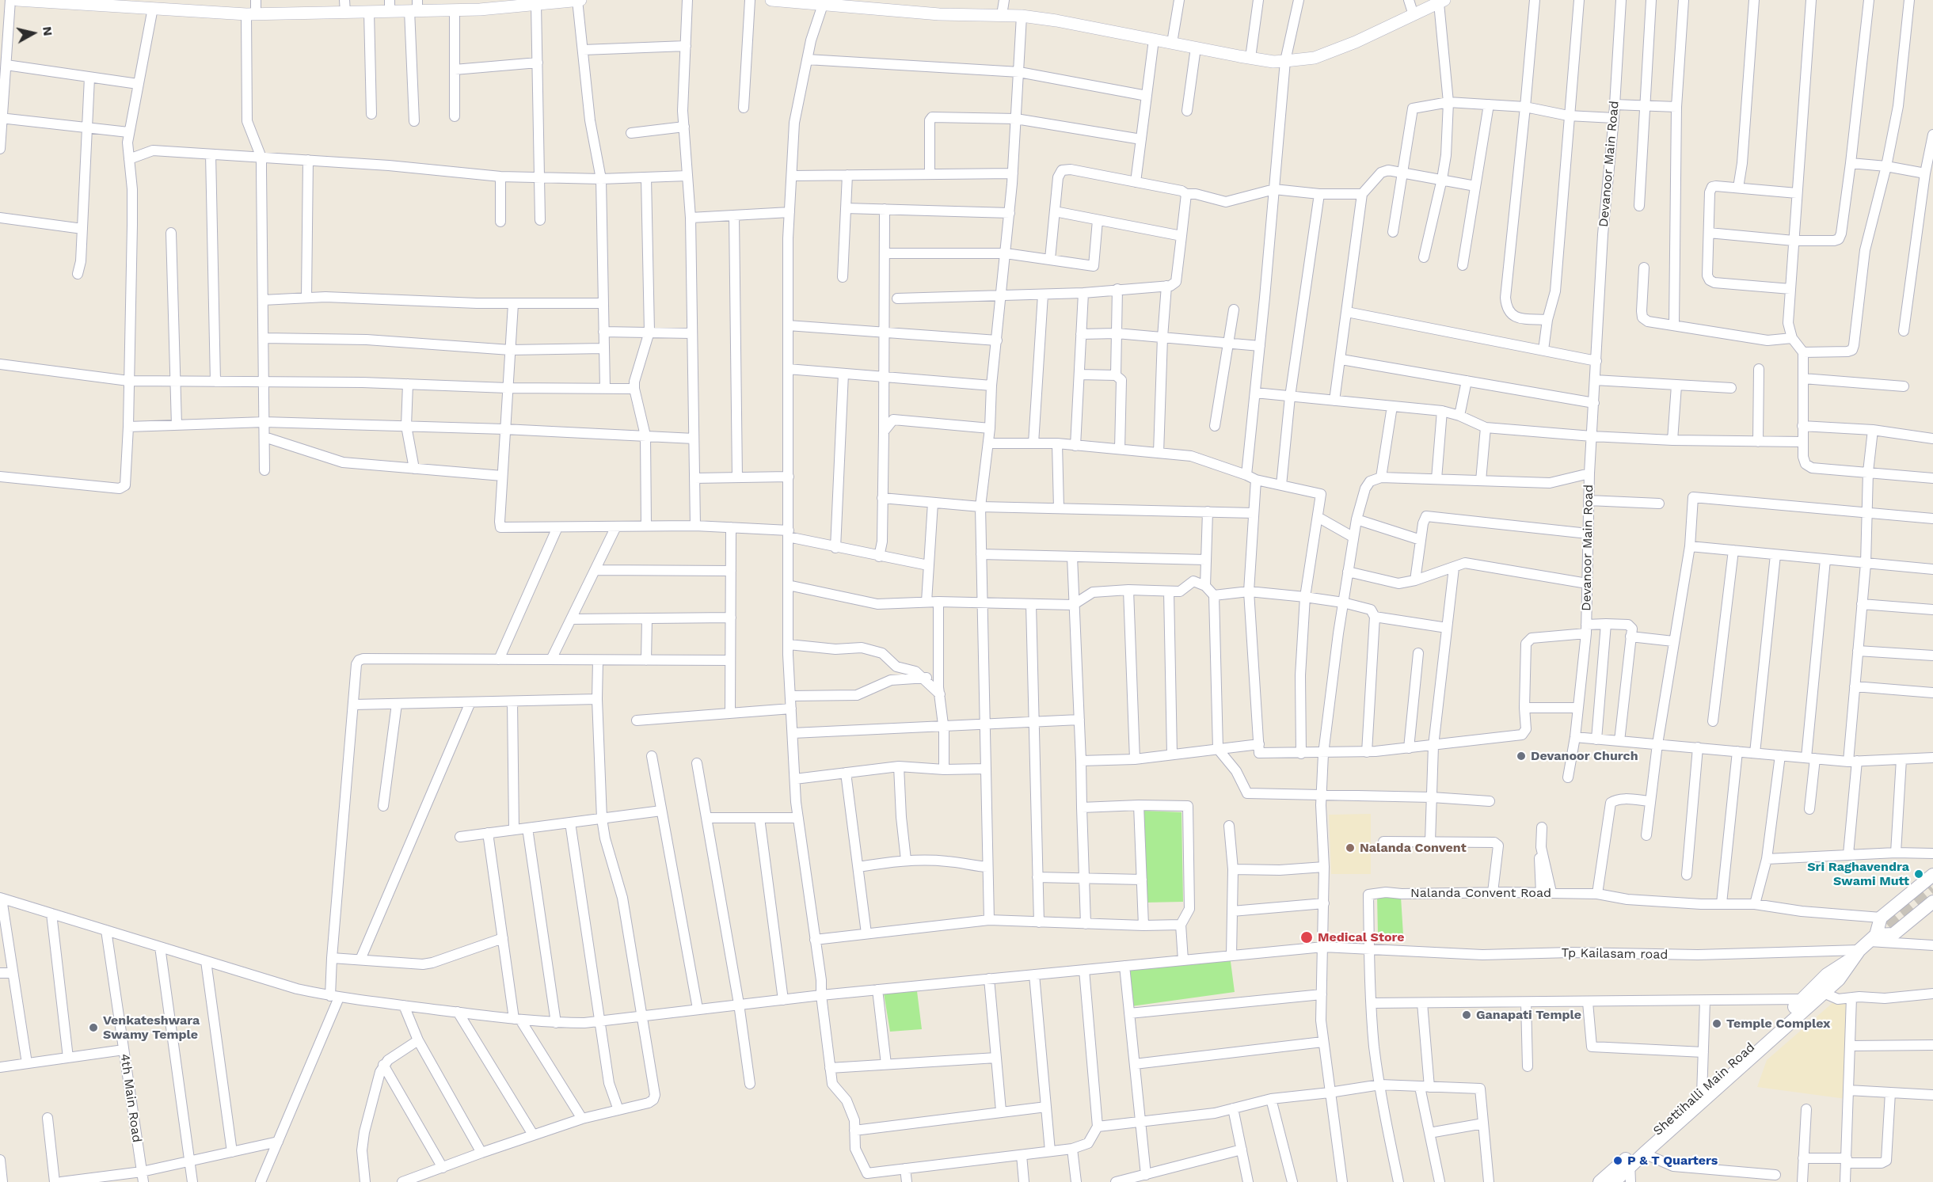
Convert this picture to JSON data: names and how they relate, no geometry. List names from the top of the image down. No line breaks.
{"streets":{"main road":["Shettihalli Main Road"],"street":["Devanoor Main Road","Nalanda Convent Road","Tp Kailasam road","4th Main Road"]},"crossings":[["Nalanda Convent Road","Tp Kailasam road"],["Nalanda Convent Road","Shettihalli Main Road"],["Tp Kailasam road","Shettihalli Main Road"],["Tp Kailasam road","4th Main Road"]],"places":["Devanoor Church","Nalanda Convent","Sri Raghavendra Swami Mutt","Medical Store","Ganapati Temple","Temple Complex","Venkateshwara Swamy Temple","P & T Quarters"],"north":"right"}
